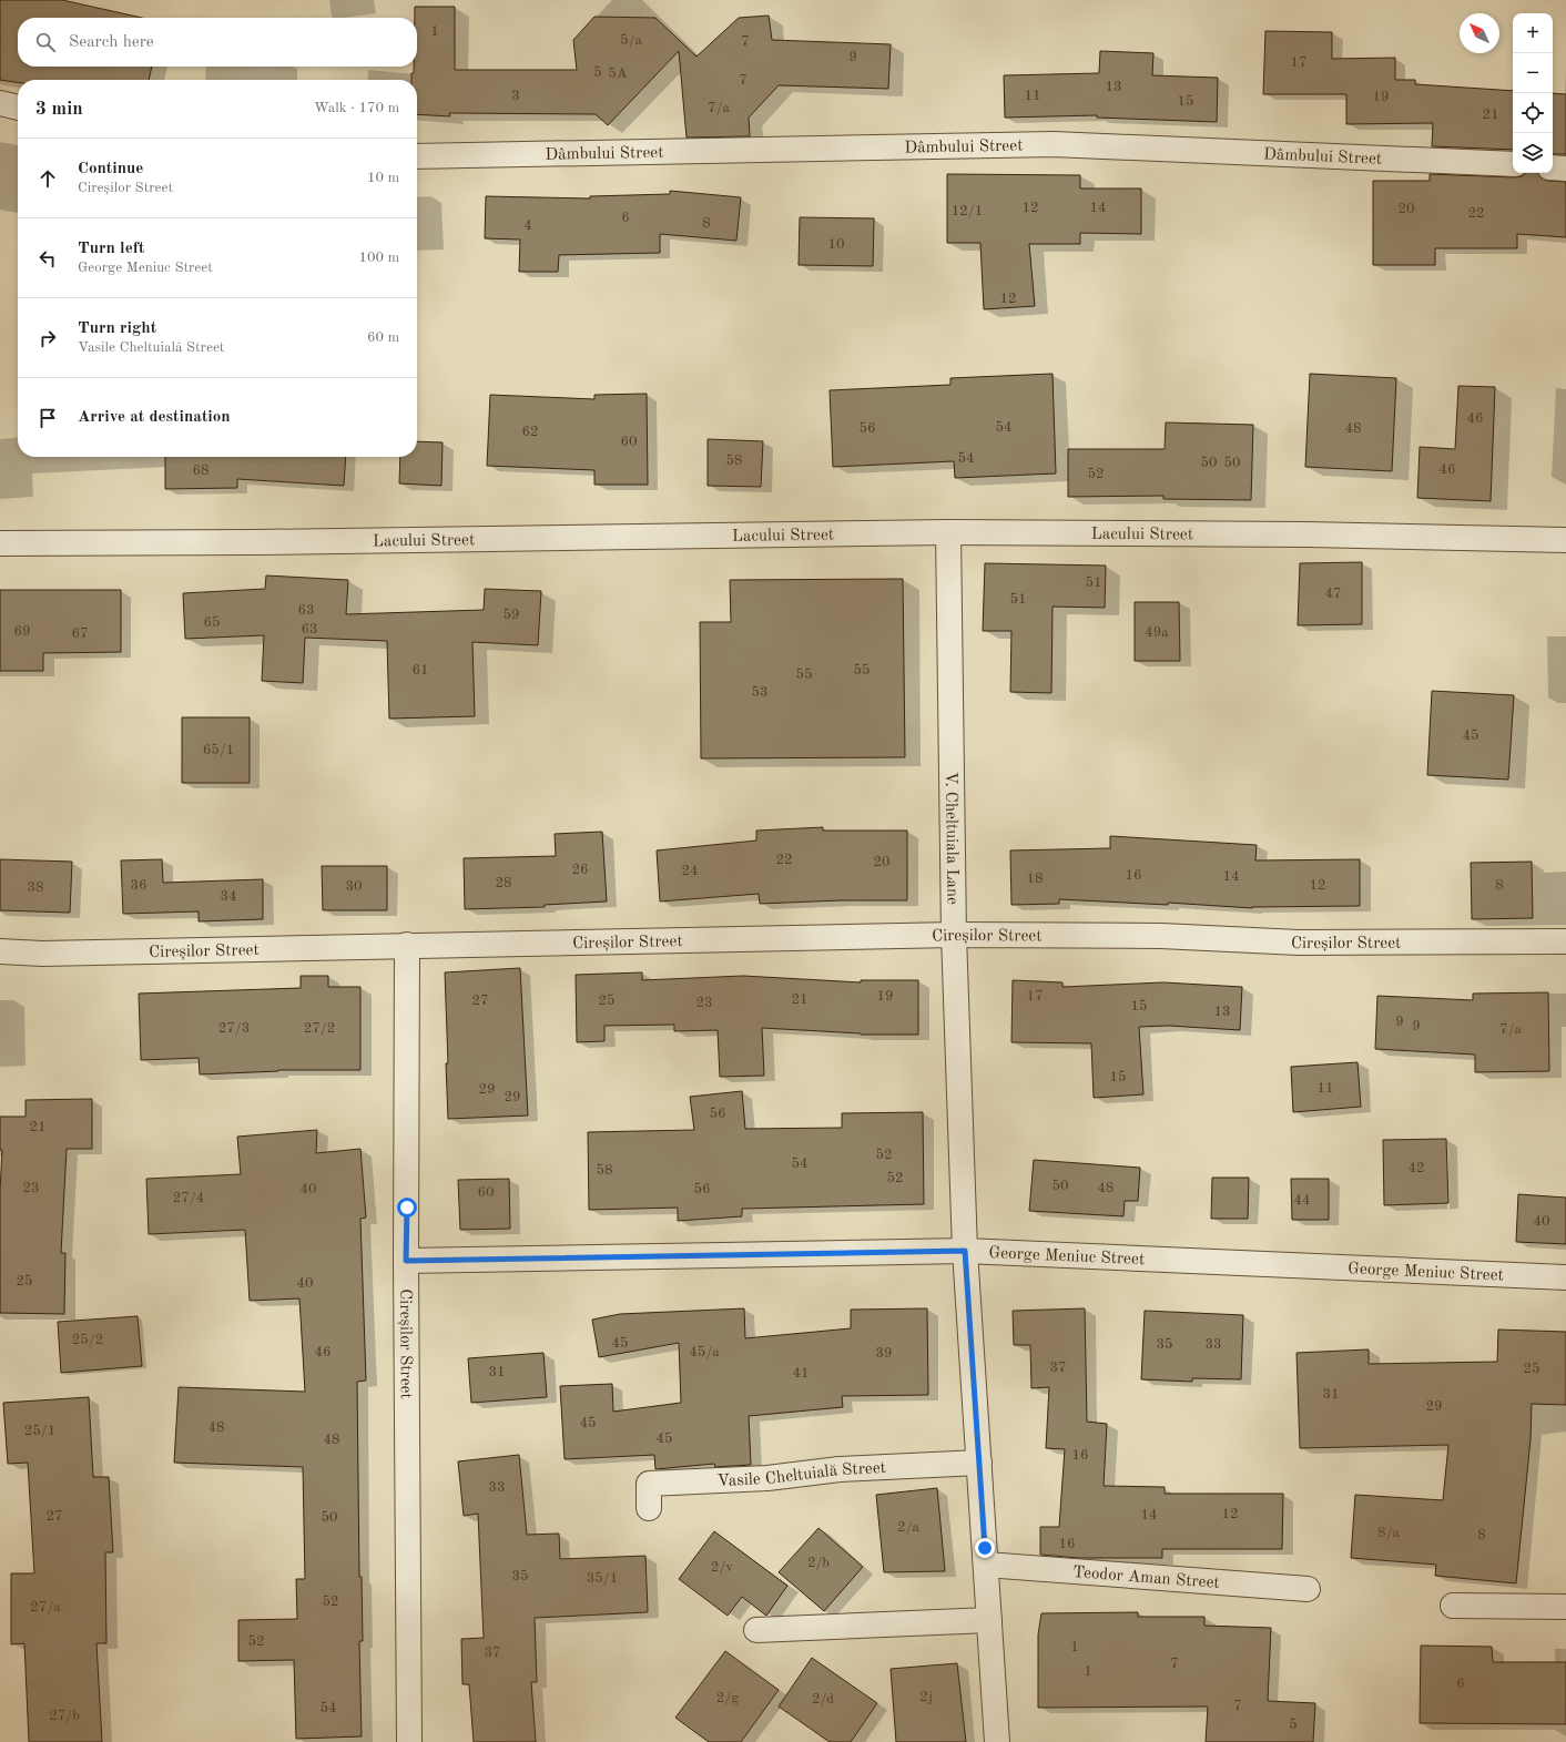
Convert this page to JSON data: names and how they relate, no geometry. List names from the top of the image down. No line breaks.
{"streets":{"street":["Dâmbului Street","Lacului Street","V. Cheltuiala Lane","Cireșilor Street","George Meniuc Street","Vasile Cheltuială Street","Teodor Aman Street"]},"crossings":[["Lacului Street","V. Cheltuiala Lane"],["V. Cheltuiala Lane","Cireșilor Street"],["V. Cheltuiala Lane","George Meniuc Street"],["Cireșilor Street","George Meniuc Street"]],"house_numbers":["1","5/a","7","9","17","5","5A","7","13","3","11","19","15","7/a","21","12","14","20","12/1","22","6","8","4","10","12","46","54","56","48","62","60","54","58","50","50","46","68","52","51","47","51","63","59","65","63","69","49a","67","61","55","55","53","45","65/1","22","20","26","24","16","14","18","28","36","12","8","30","38","34","19","17","21","27","25","23","15","13","9","9","27/3","27/2","7/a","15","11","29","29","56","21","52","54","42","58","52","50","23","48","40","56","60","27/4","44","40","25","40","25/2","45","35","33","46","45/a","39","37","25","31","41","31","29","45","48","25/1","45","48","16","33","12","14","27","50","2/a","8/a","8","16","2/b","2/v","35","35/1","52","27/a","52","1","37","7","1","6","2j","2/g","2/d","7","54","27/b","5"],"north":"top left","page":{"map_buttons":["+","−"],"search":"Search here","heading":["3 min","Walk · 170 m"],"list":[["Continue","Cireșilor Street","10 m"],["Turn left","George Meniuc Street","100 m"],["Turn right","Vasile Cheltuială Street","60 m"],"Arrive at destination"]}}
